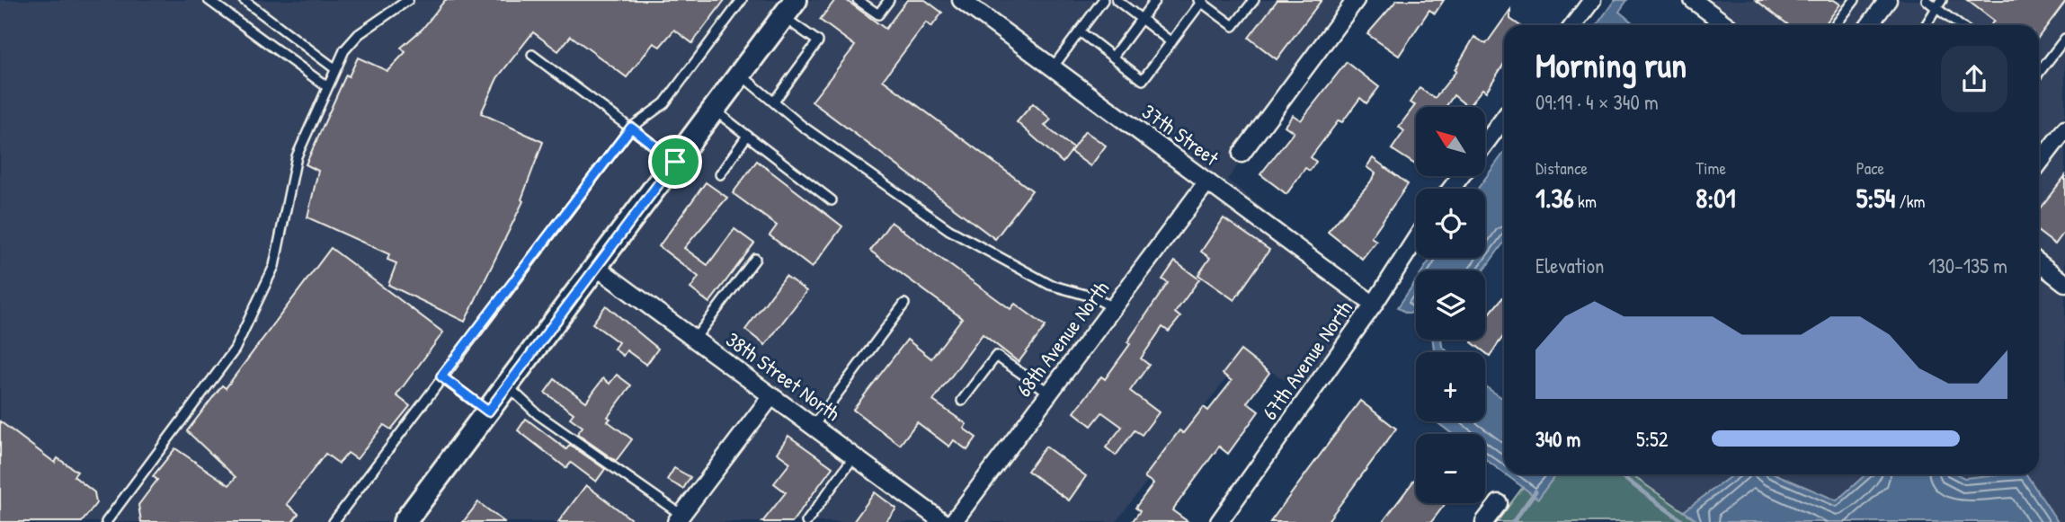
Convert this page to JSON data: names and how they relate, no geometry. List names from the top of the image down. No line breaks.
{"streets":{"street":["37th Street","68th Avenue North","67th Avenue North","38th Street North"]},"crossings":[["37th Street","68th Avenue North"],["37th Street","67th Avenue North"]],"north":"top left","page":{"heading":["Morning run","09:19 · 4 × 340 m"],"map_buttons":["+","−"],"stats":[["Distance","1.36 km"],["Time","8:01"],["Pace","5:54 /km"]],"chart":["Elevation","130–135 m"],"list":[{"name":"340 m","note":"5:52"}]}}
